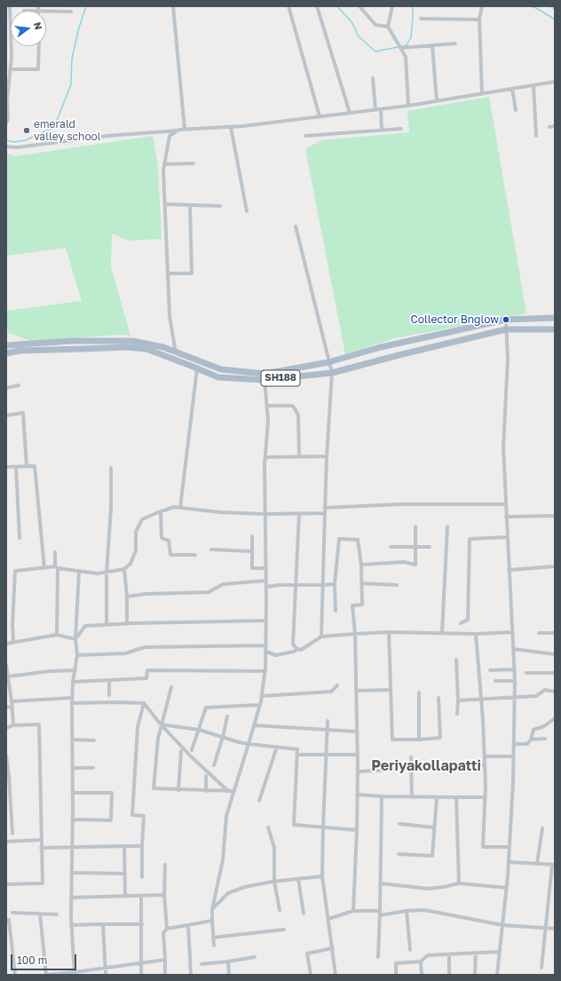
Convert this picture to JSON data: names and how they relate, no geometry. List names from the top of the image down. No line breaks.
{"streets":{"main road":["SH188"]},"districts":["Periyakollapatti"],"places":["emerald valley school","Collector Bnglow"],"scale_bar":"100 m","north":"right"}
